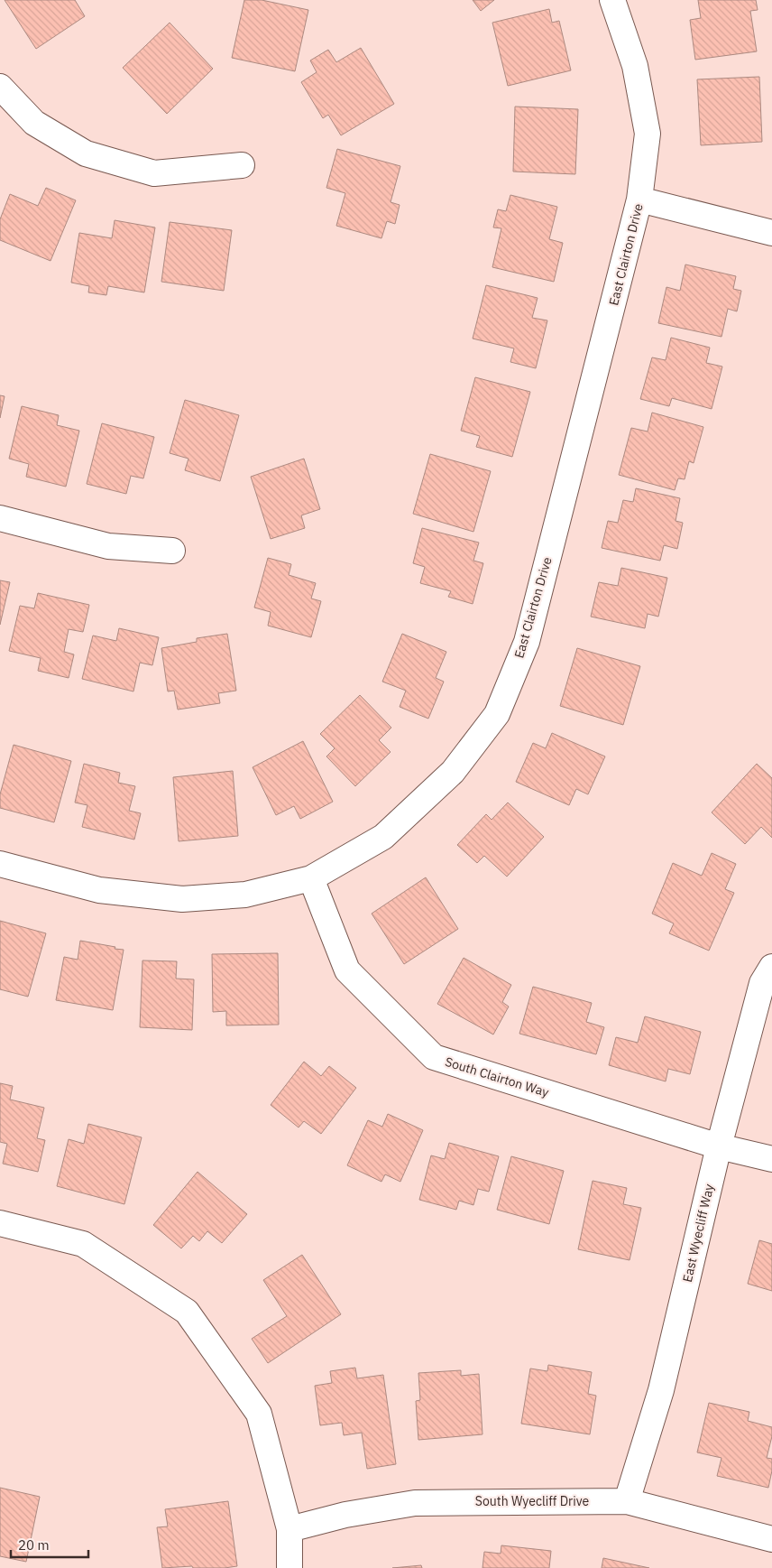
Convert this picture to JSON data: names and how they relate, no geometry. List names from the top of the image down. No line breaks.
{"streets":{"street":["East Clairton Drive","South Clairton Way","East Wyecliff Way","South Wyecliff Drive"]},"crossings":[["East Clairton Drive","South Clairton Way"],["South Clairton Way","East Wyecliff Way"],["East Wyecliff Way","South Wyecliff Drive"]],"scale_bar":"20 m"}
